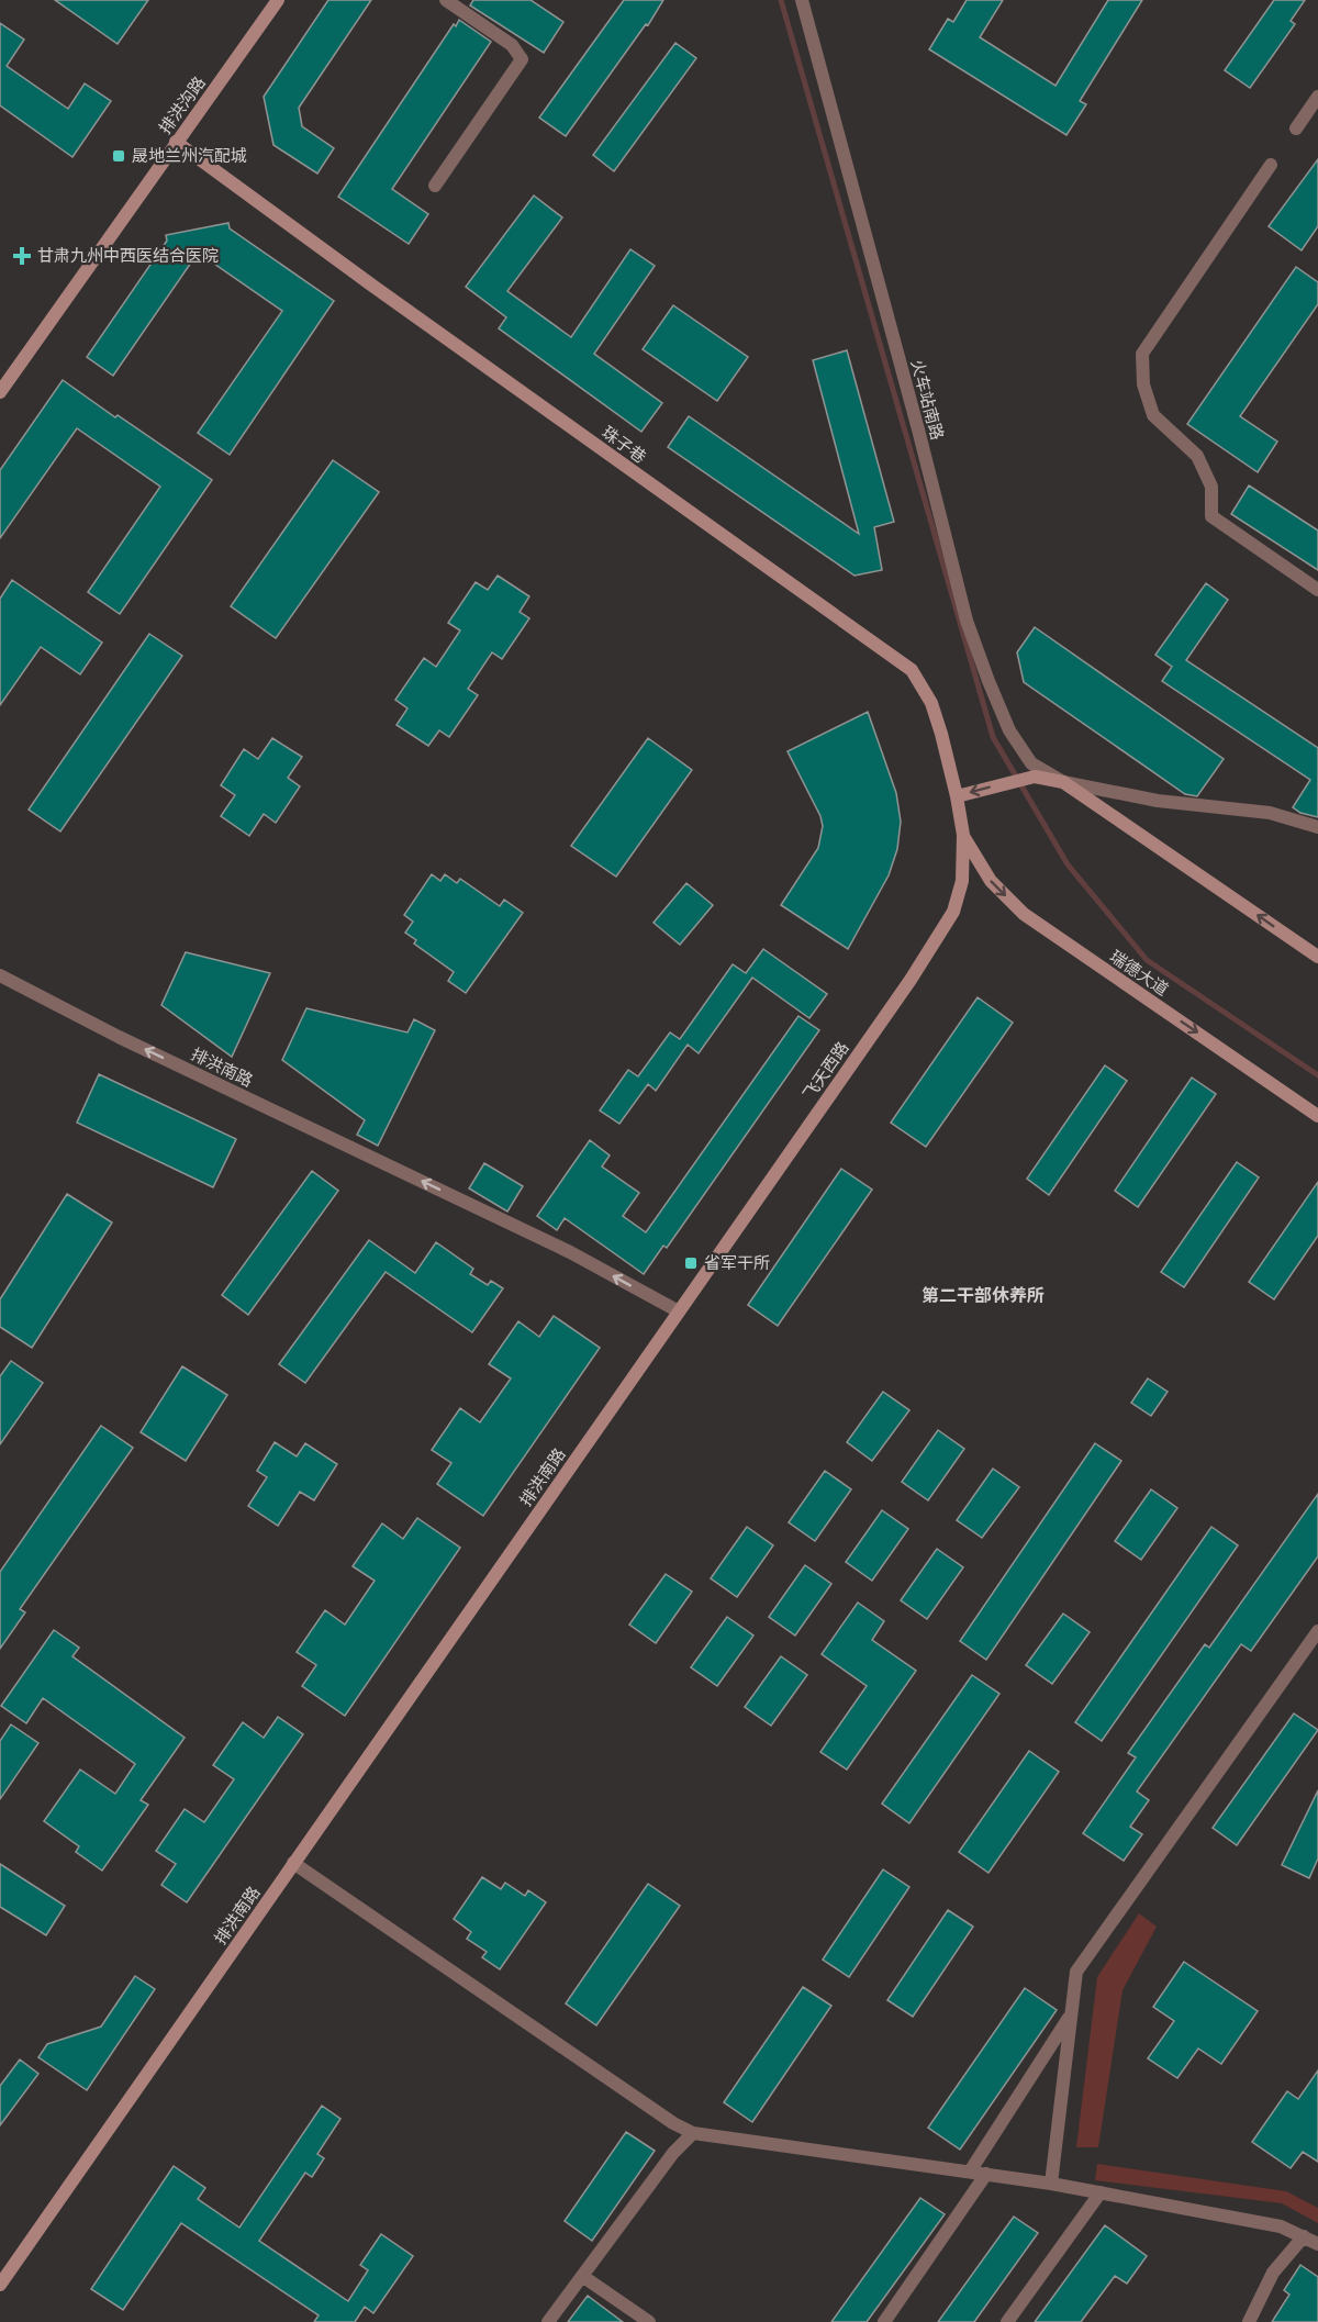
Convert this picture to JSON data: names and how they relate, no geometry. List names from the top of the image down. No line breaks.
{"streets":{"street":["排洪沟路","火车站南路","珠子巷","瑞德大道","排洪南路","飞天西路"]},"crossings":[["排洪沟路","珠子巷"],["珠子巷","瑞德大道"],["珠子巷","飞天西路"],["瑞德大道","飞天西路"],["排洪南路","飞天西路"]],"one_way":["瑞德大道","排洪南路"],"districts":["第二干部休养所"],"places":{"transit":["晟地兰州汽配城","省军干所"],"health":["甘肃九州中西医结合医院"]}}
